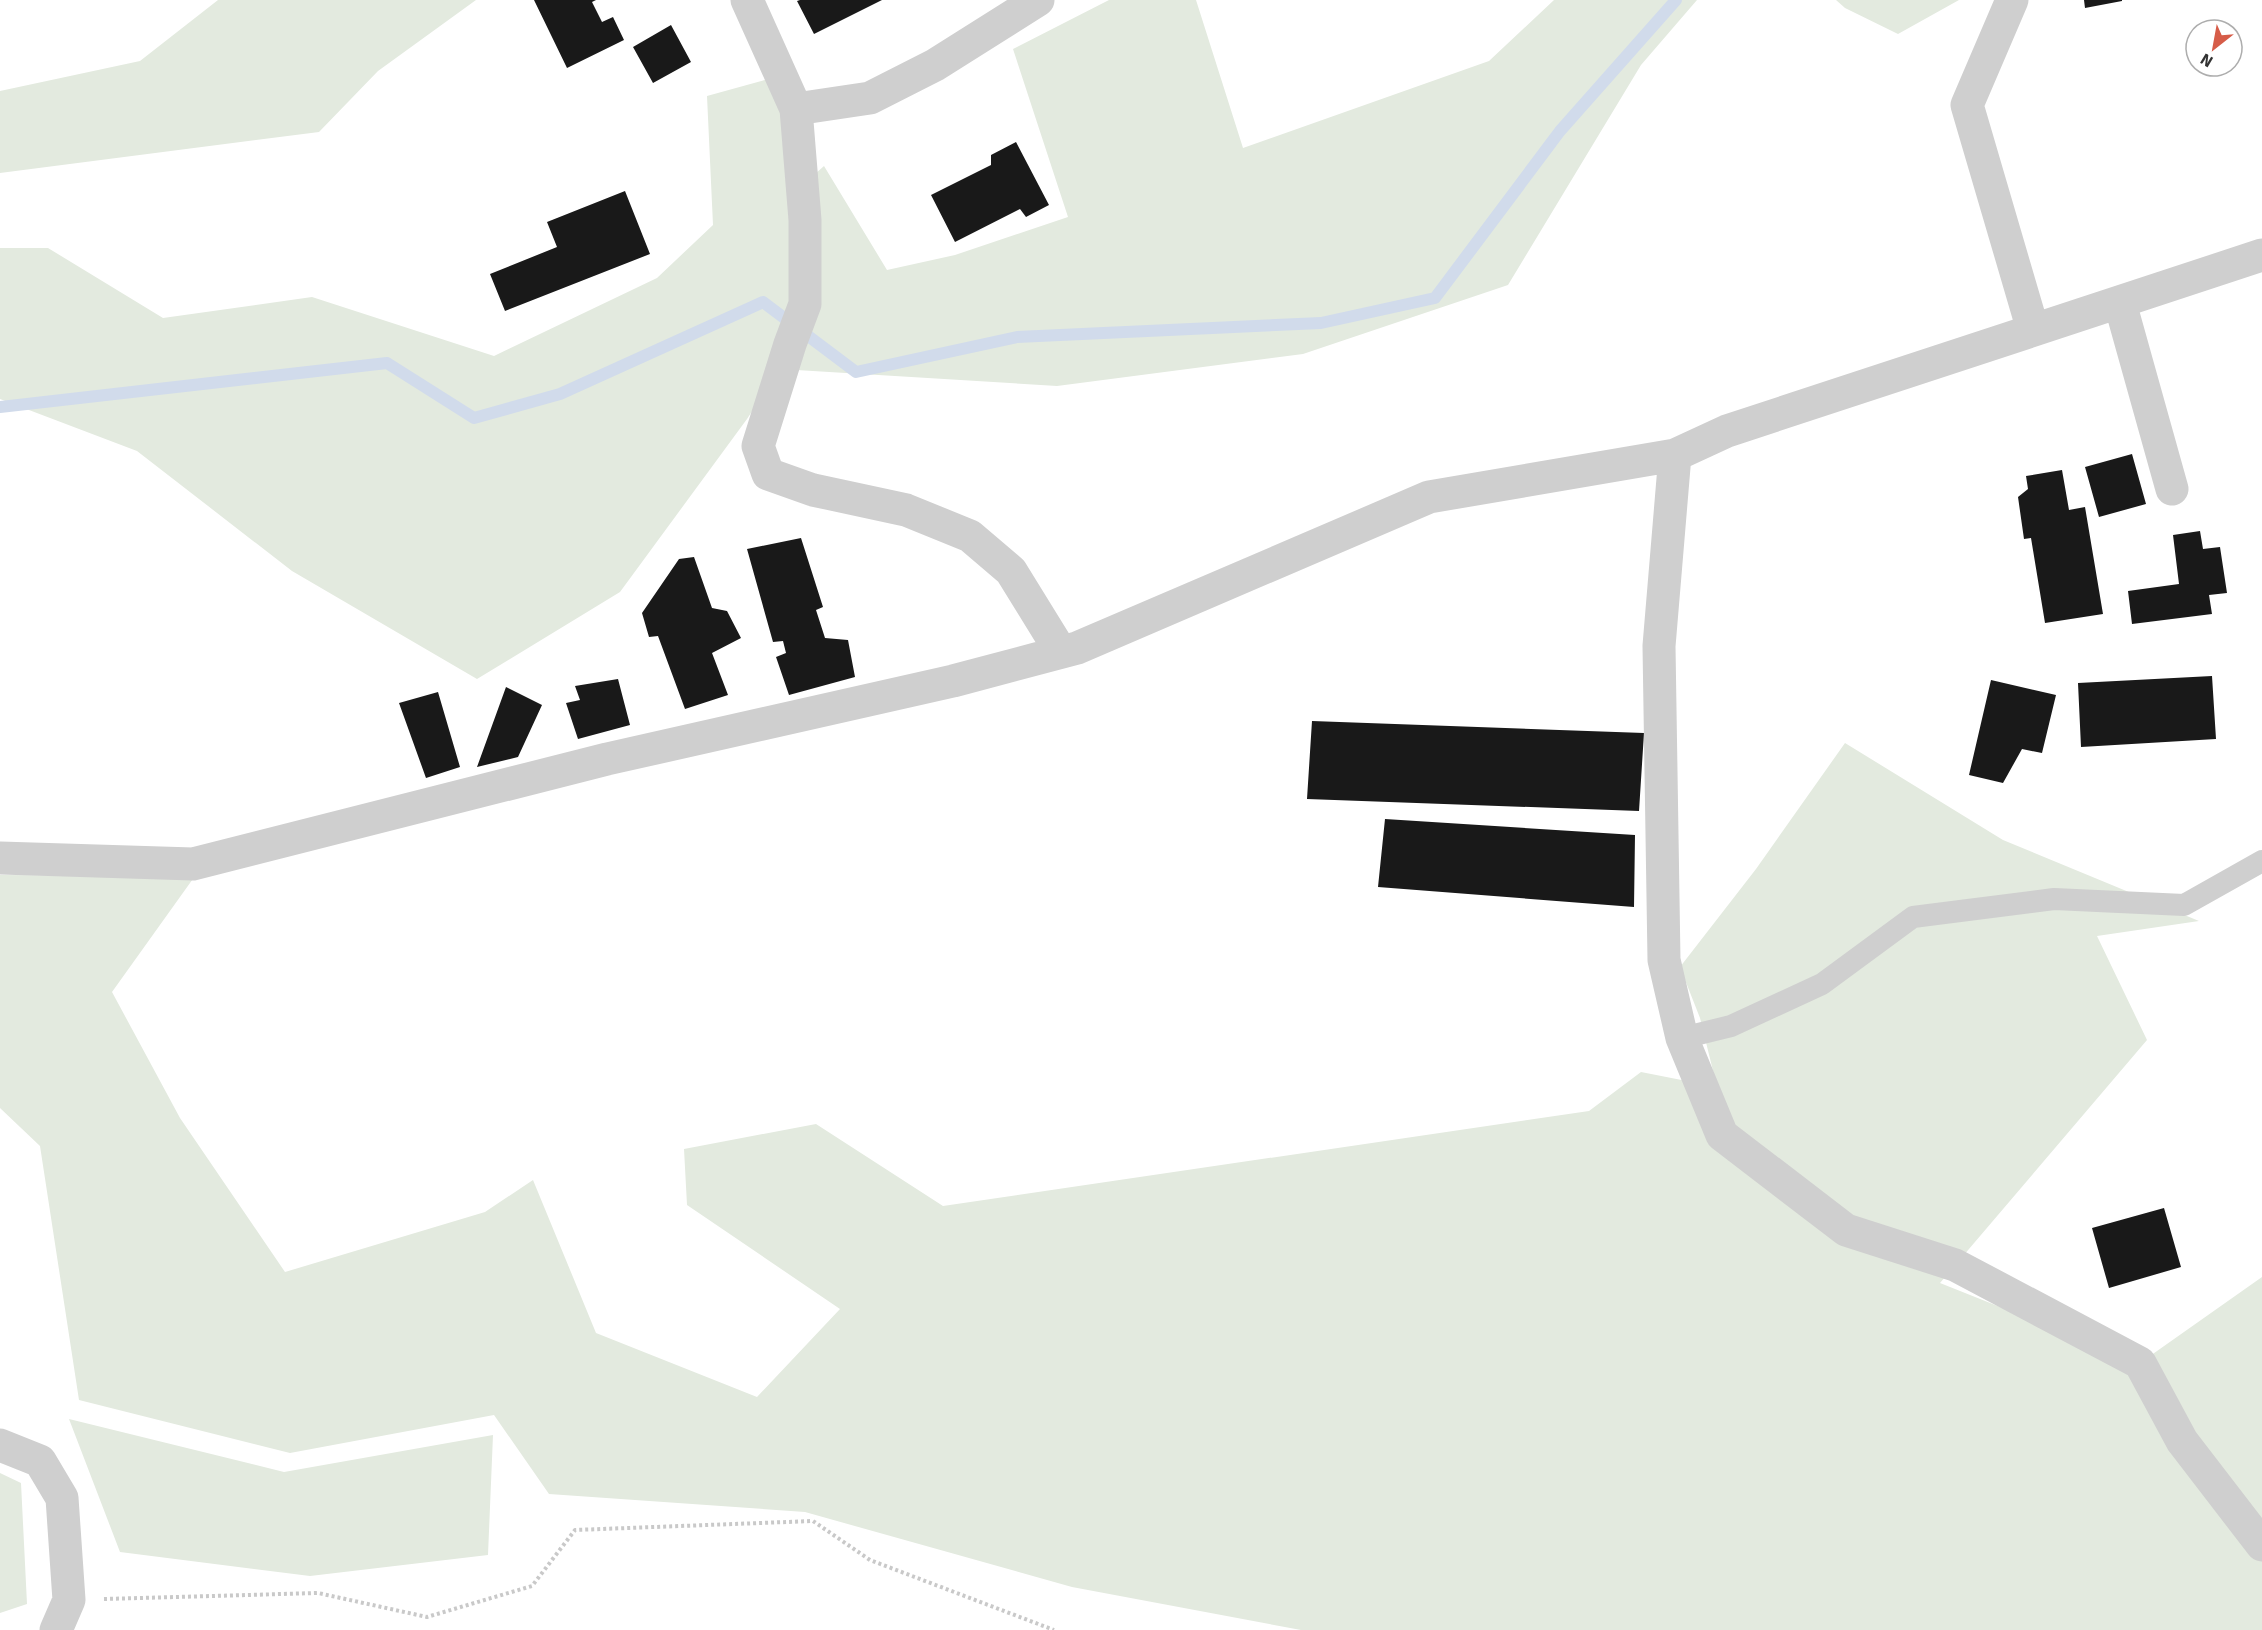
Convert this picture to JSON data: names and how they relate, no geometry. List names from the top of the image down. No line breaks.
{"north":"bottom left"}
